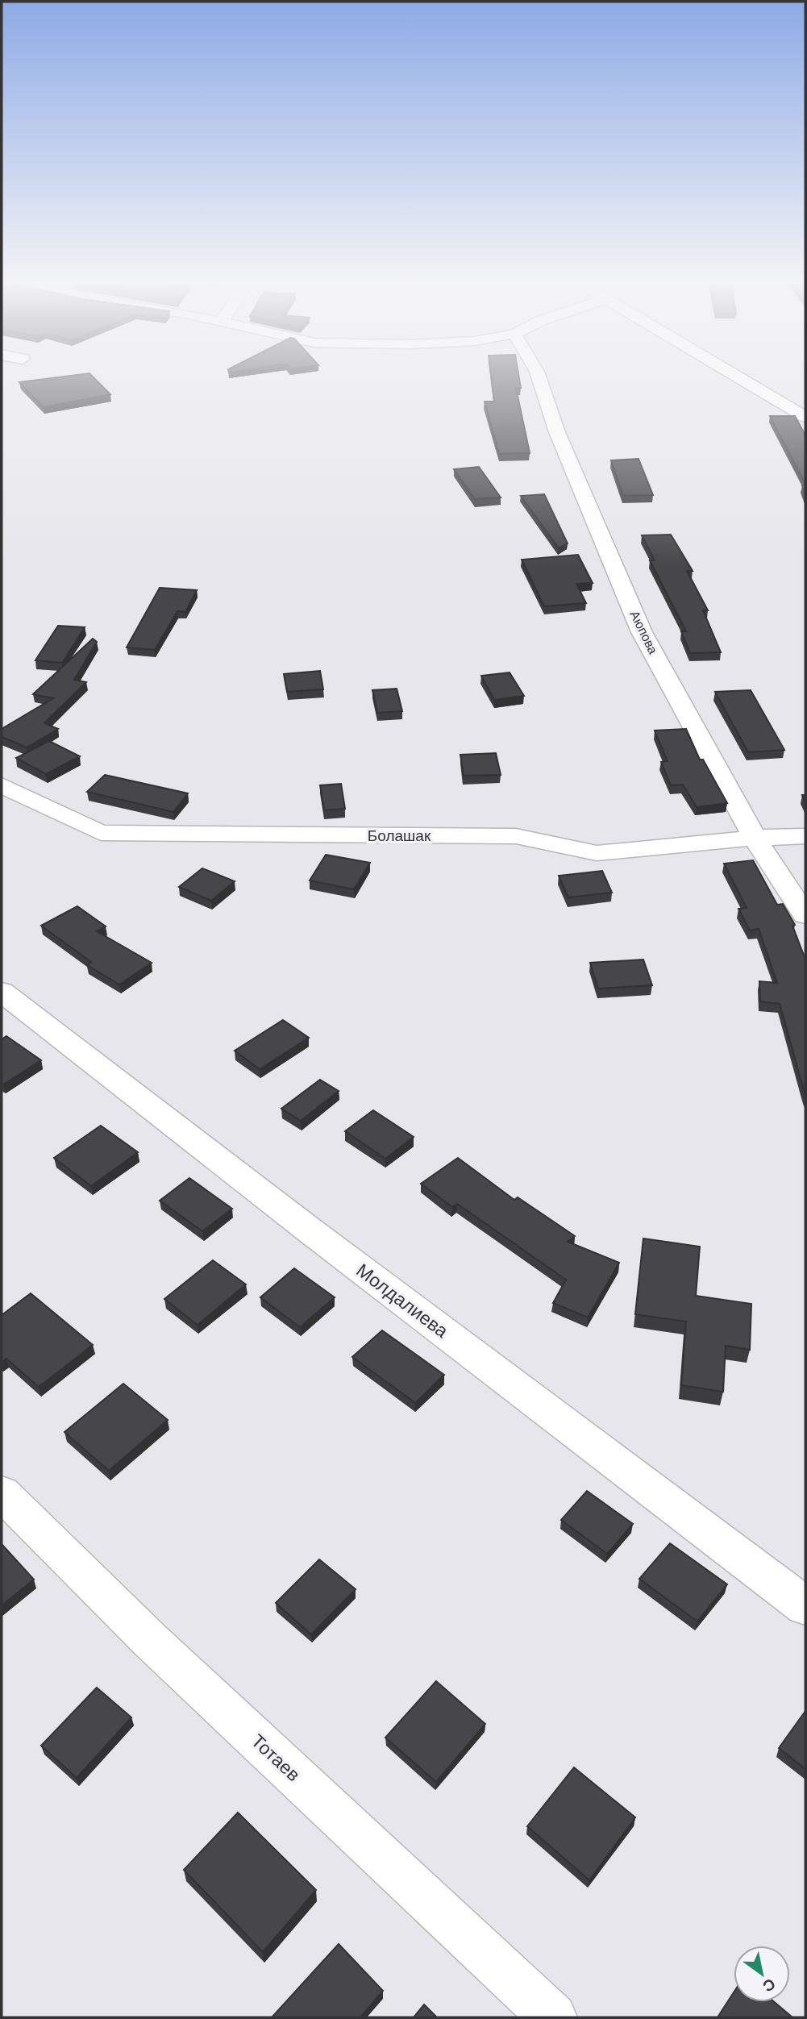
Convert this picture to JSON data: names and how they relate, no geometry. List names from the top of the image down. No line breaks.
{"streets":{"street":["Аюпова","Болашак","Молдалиева","Тотаев"]},"crossings":[["Аюпова","Болашак"]],"north":"bottom right"}
